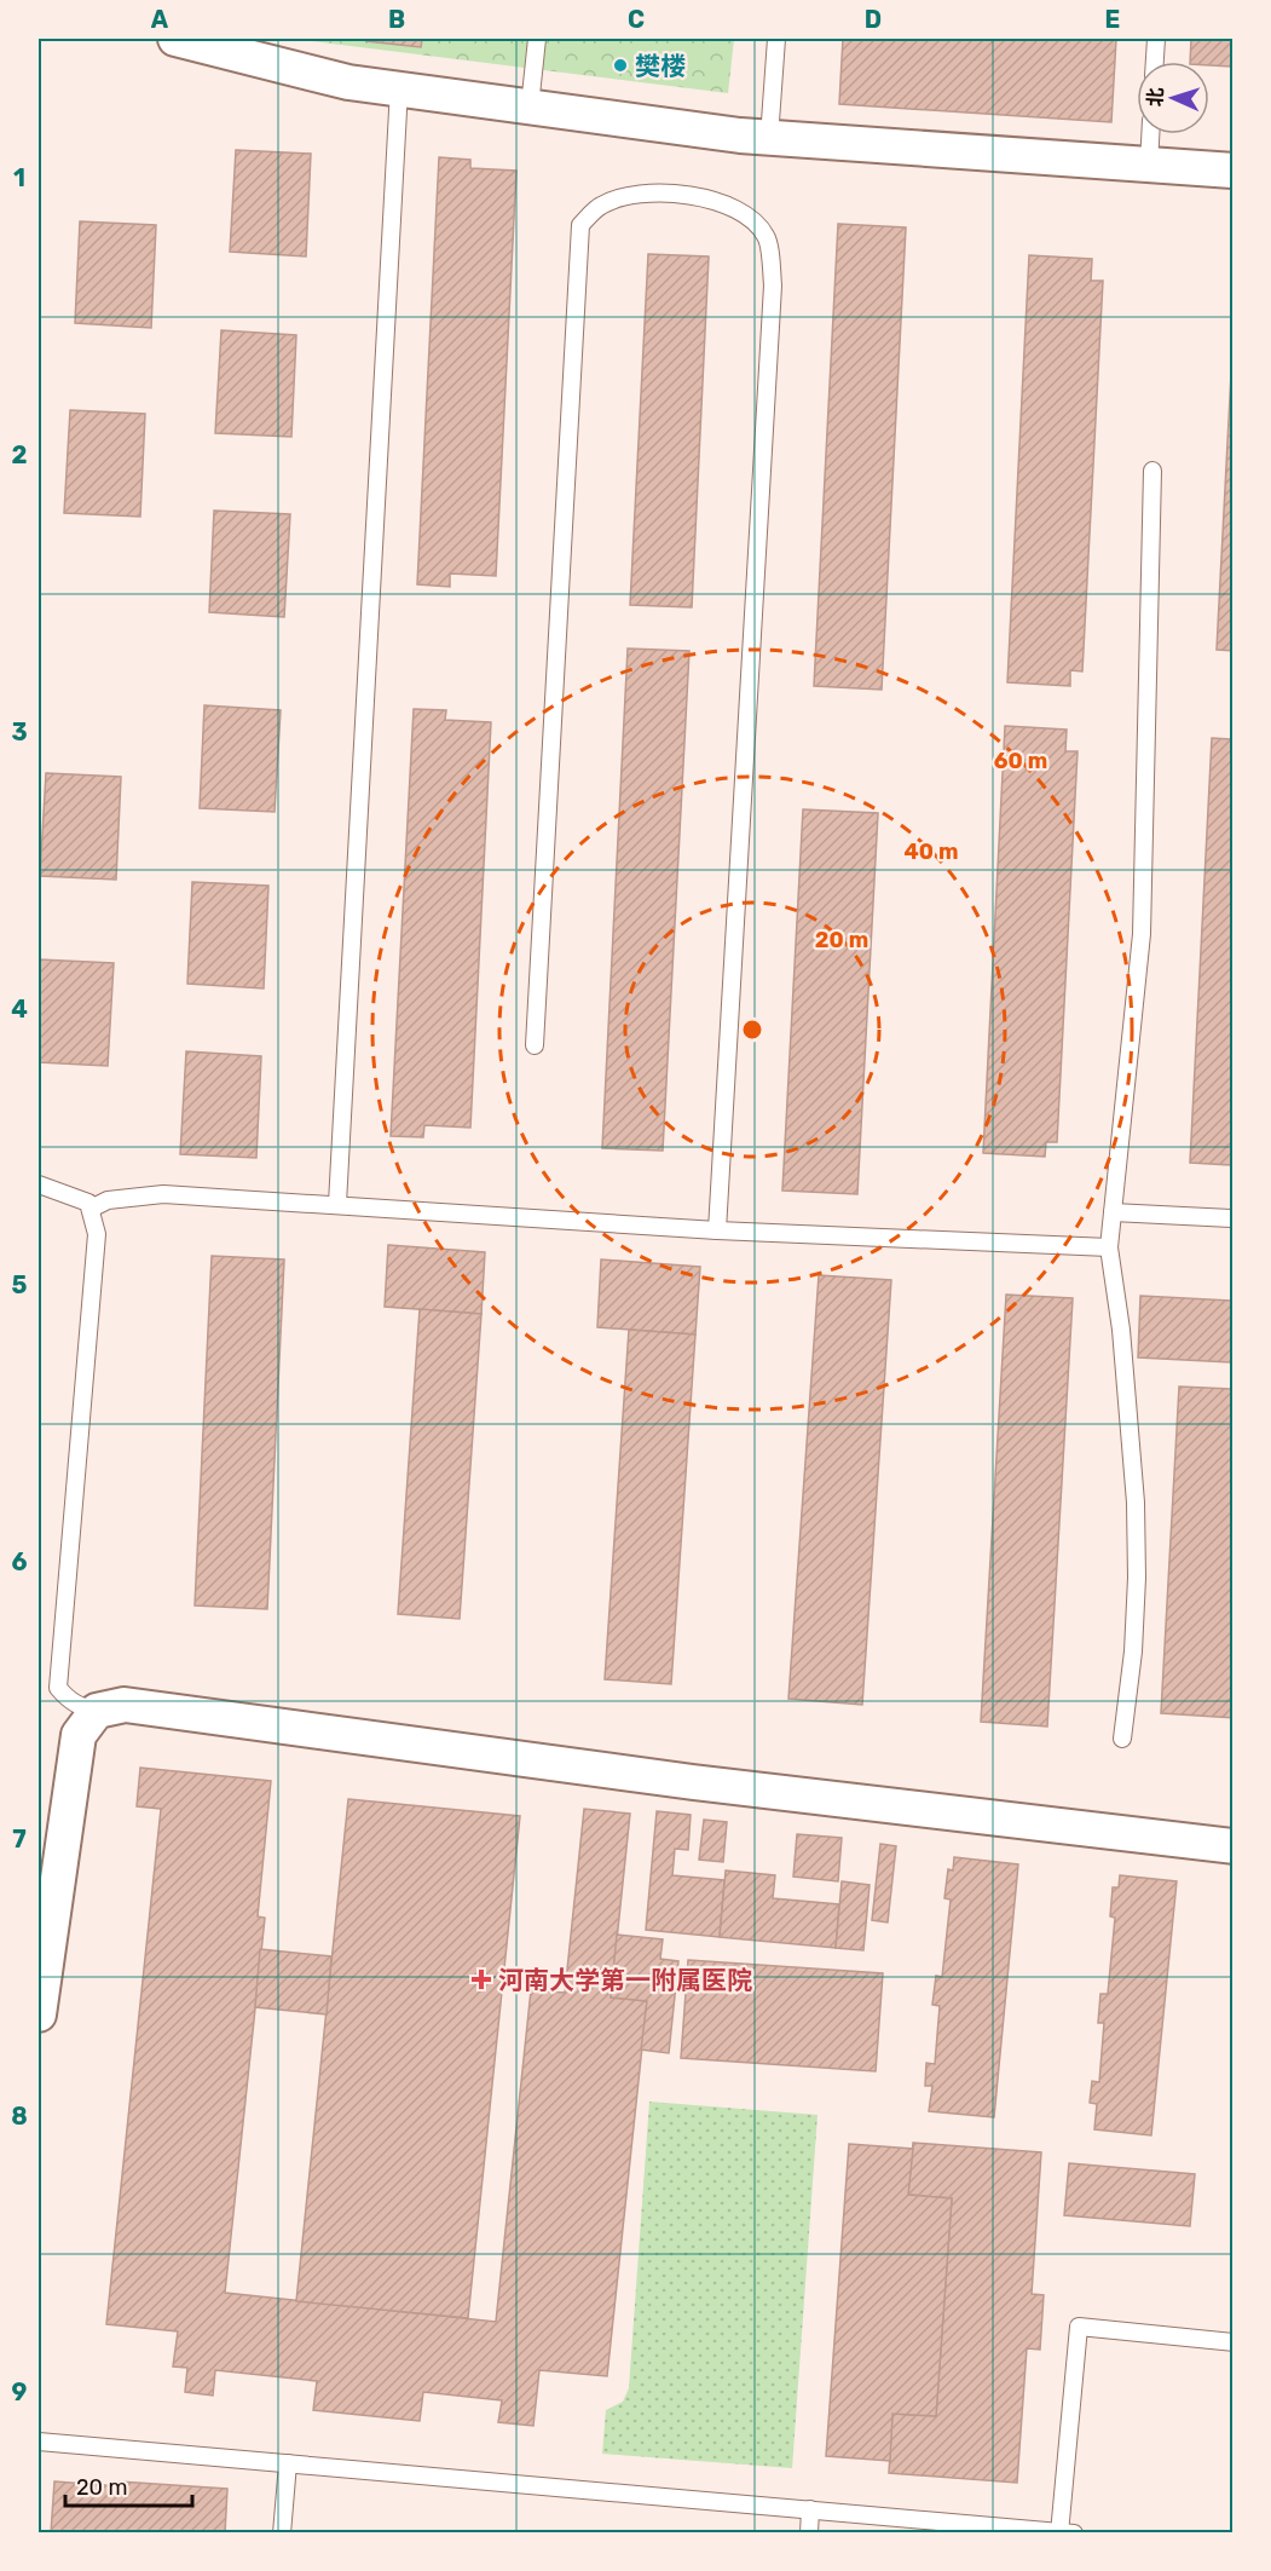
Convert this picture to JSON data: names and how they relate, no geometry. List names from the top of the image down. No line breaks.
{"places":{"other":["樊楼"],"health":["河南大学第一附属医院"]},"scale_bar":"20 m","north":"left","grid":{"columns":["A","B","C","D","E"],"rows":["1","2","3","4","5","6","7","8","9"]},"rings":["60 m","40 m","20 m"]}
